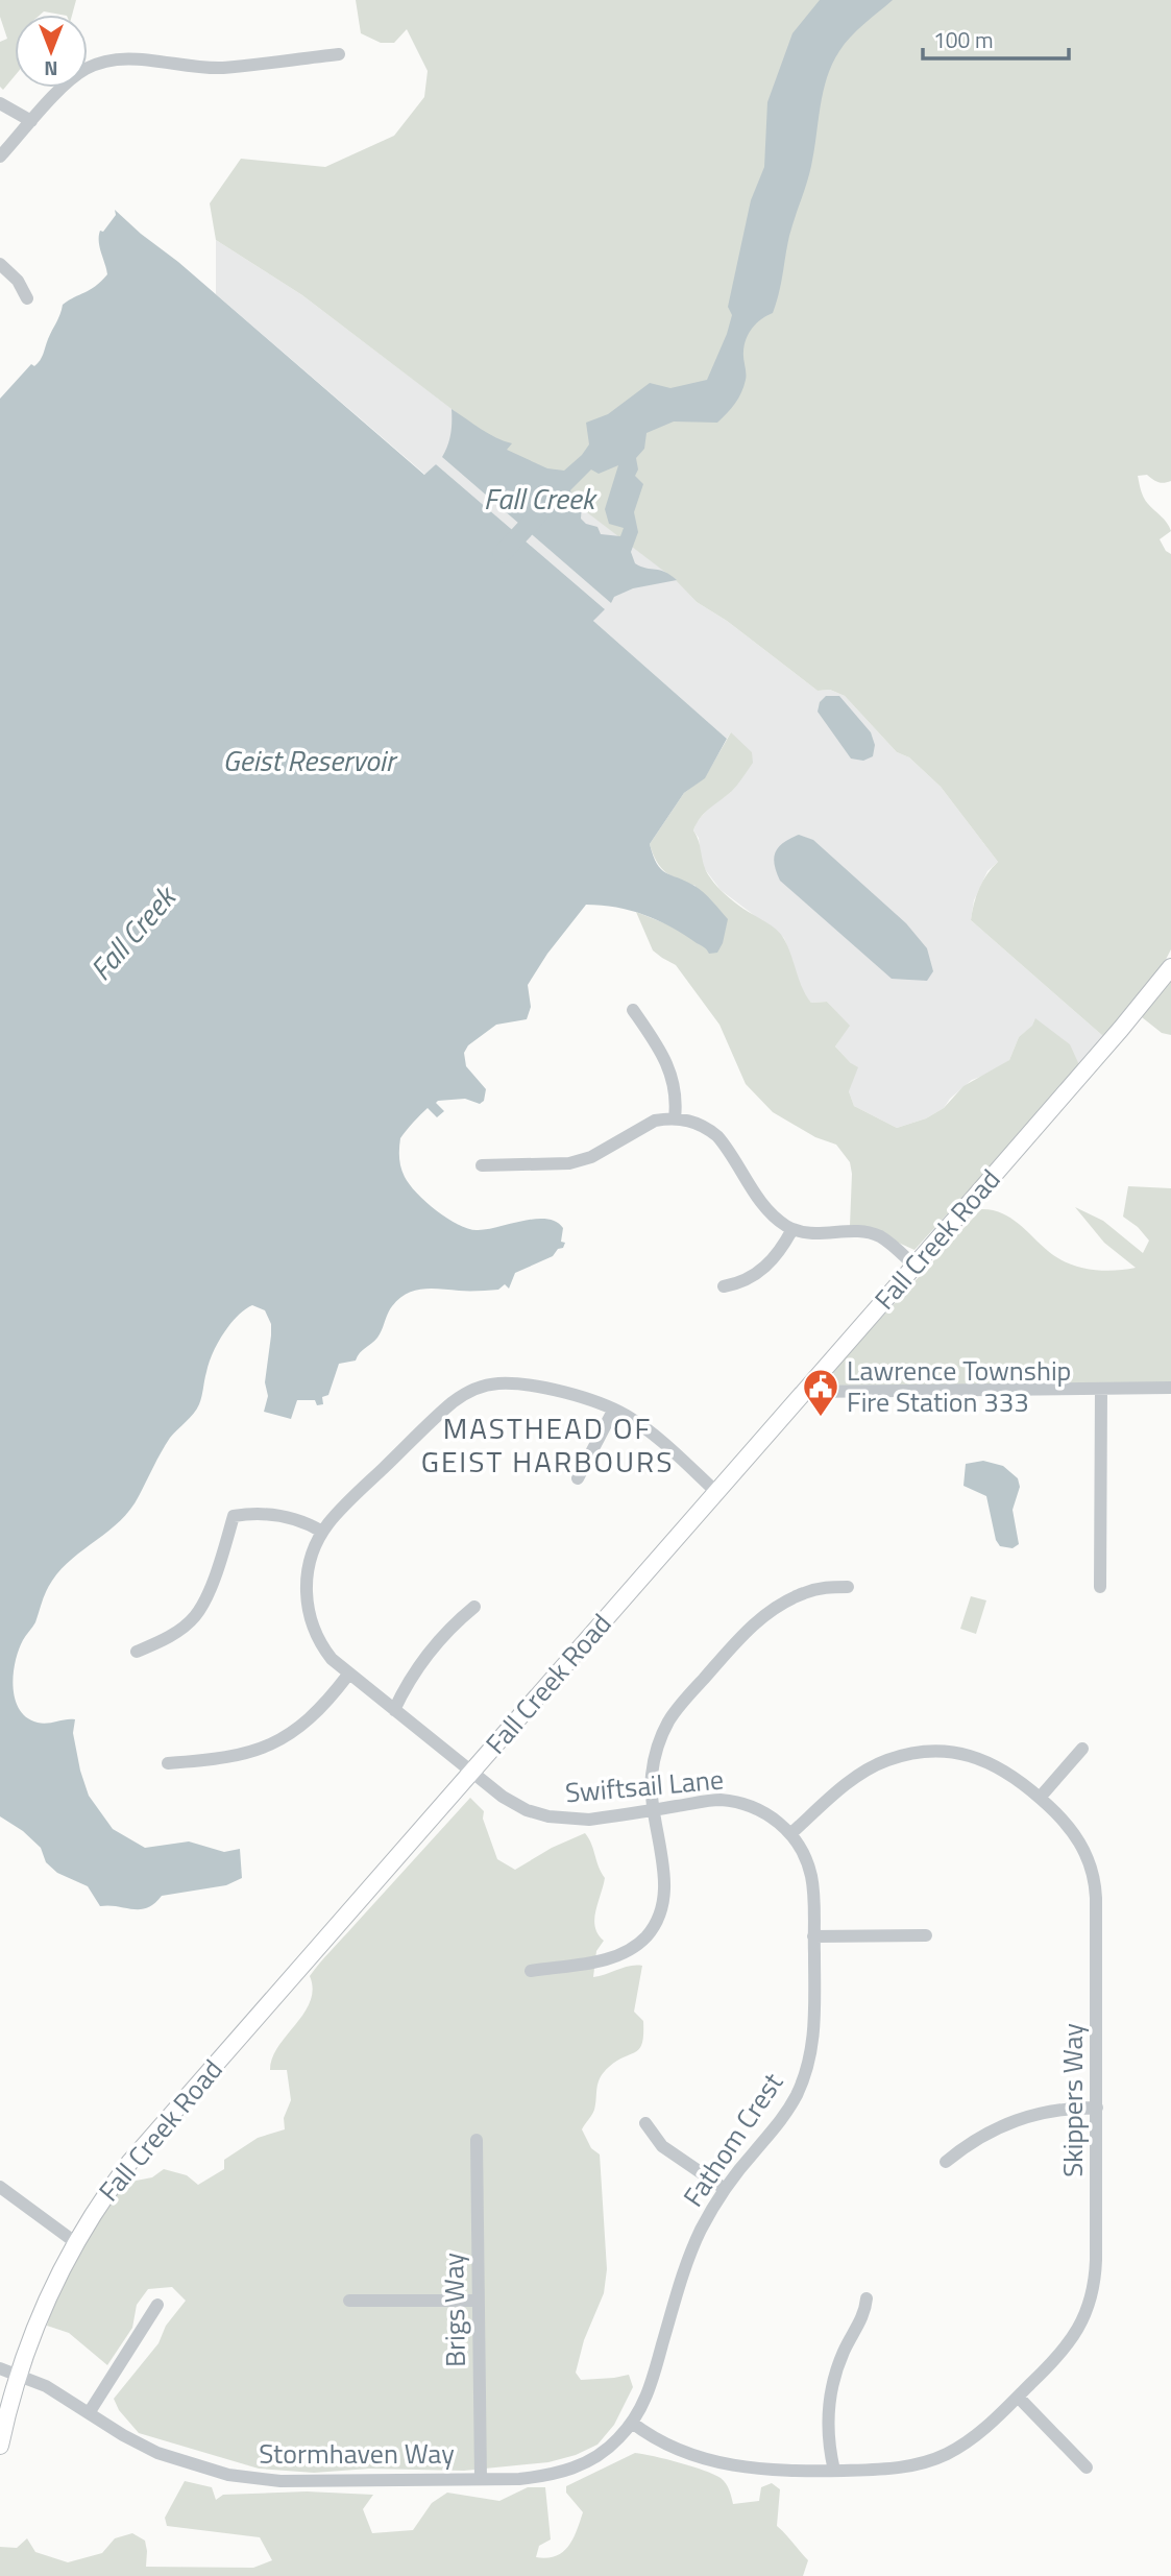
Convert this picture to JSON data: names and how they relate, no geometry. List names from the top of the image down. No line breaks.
{"streets":{"main road":["Fall Creek Road"],"street":["Swiftsail Lane","Skippers Way","Fathom Crest","Brigs Way","Stormhaven Way"]},"crossings":[["Fall Creek Road","Swiftsail Lane"],["Fall Creek Road","Stormhaven Way"],["Swiftsail Lane","Skippers Way"],["Swiftsail Lane","Fathom Crest"],["Skippers Way","Fathom Crest"],["Skippers Way","Stormhaven Way"],["Fathom Crest","Stormhaven Way"],["Brigs Way","Stormhaven Way"]],"districts":["MASTHEAD OF GEIST HARBOURS"],"water":["Fall Creek","Geist Reservoir"],"places":{"public building":["Lawrence Township Fire Station 333"]},"scale_bar":"100 m","north":"bottom"}
